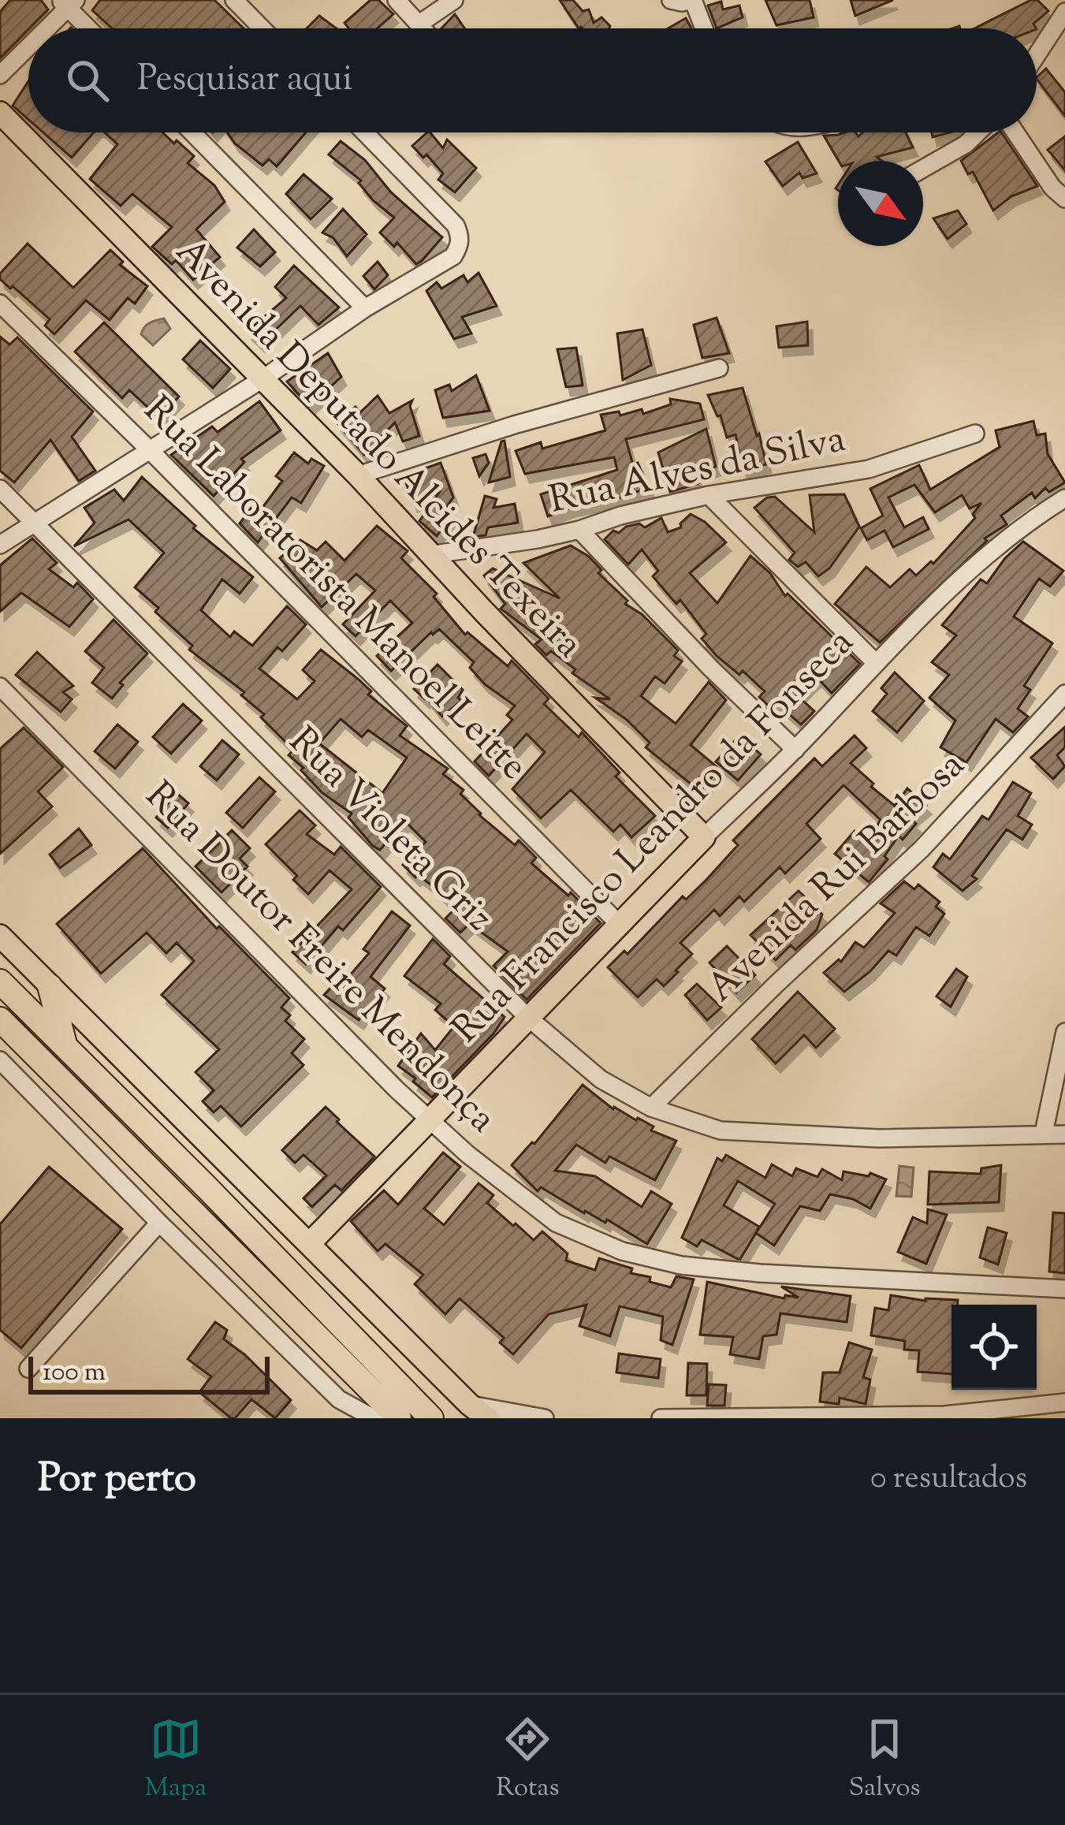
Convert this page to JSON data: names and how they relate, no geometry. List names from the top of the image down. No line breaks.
{"streets":{"main road":["Avenida Deputado Alcides Texeira","Rua Francisco Leandro da Fonseca"],"street":["Rua Alves da Silva","Rua Laboratorista Manoel Leitte","Rua Violeta Griz","Avenida Rui Barbosa","Rua Doutor Freire Mendonça"]},"crossings":[["Avenida Deputado Alcides Texeira","Rua Alves da Silva"],["Avenida Deputado Alcides Texeira","Rua Francisco Leandro da Fonseca"],["Rua Laboratorista Manoel Leitte","Rua Francisco Leandro da Fonseca"],["Rua Violeta Griz","Rua Francisco Leandro da Fonseca"],["Rua Violeta Griz","Avenida Rui Barbosa"],["Rua Francisco Leandro da Fonseca","Rua Doutor Freire Mendonça"]],"scale_bar":"100 m","north":"bottom right","page":{"search":"Pesquisar aqui","scale":"100 m","heading":["Por perto","0 resultados"],"nav":["Mapa","Rotas","Salvos"]}}
